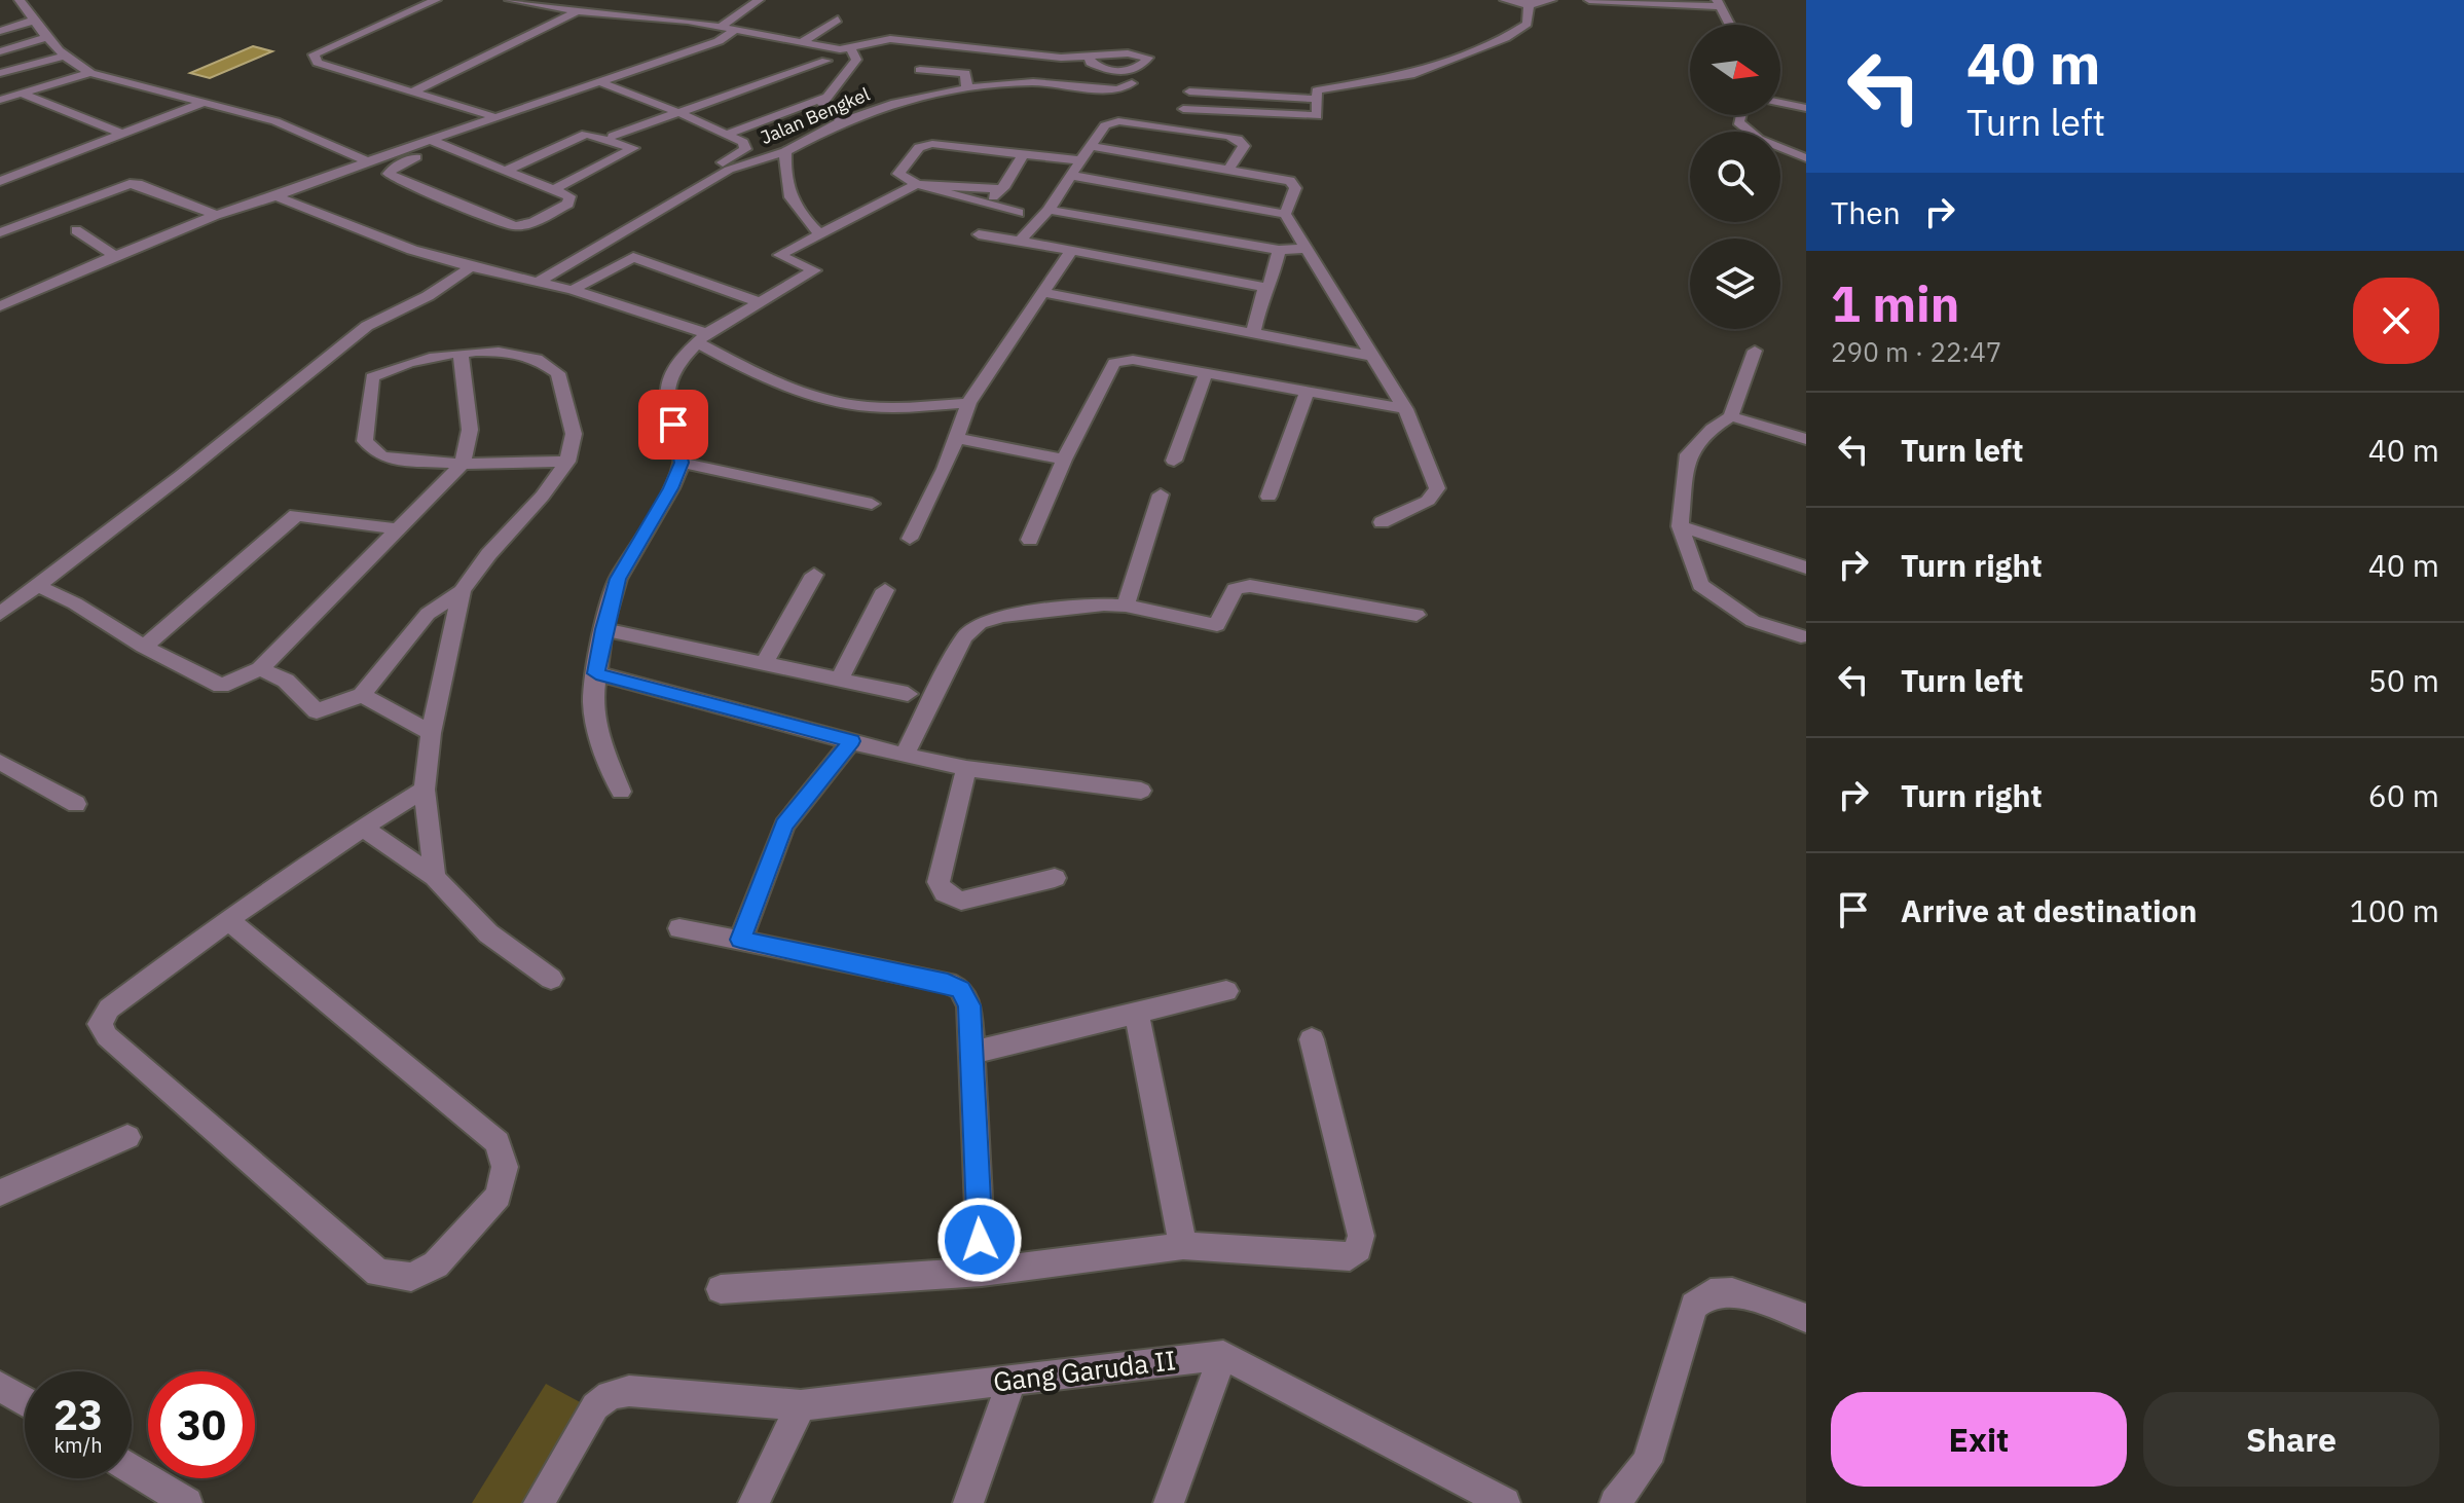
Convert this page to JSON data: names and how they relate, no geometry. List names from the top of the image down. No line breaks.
{"streets":{"street":["Jalan Bengkel","Gang Garuda II"]},"north":"right","page":{"turn":["40 m","Turn left"],"then":"Then","heading":["1 min","290 m · 22:47"],"list":[{"name":"Turn left","value":"40 m"},{"name":"Turn right","value":"40 m"},{"name":"Turn left","value":"50 m"},{"name":"Turn right","value":"60 m"},{"name":"Arrive at destination","value":"100 m"}],"speed":"23 km/h","limit":"30","buttons":["Exit","Share"]}}
